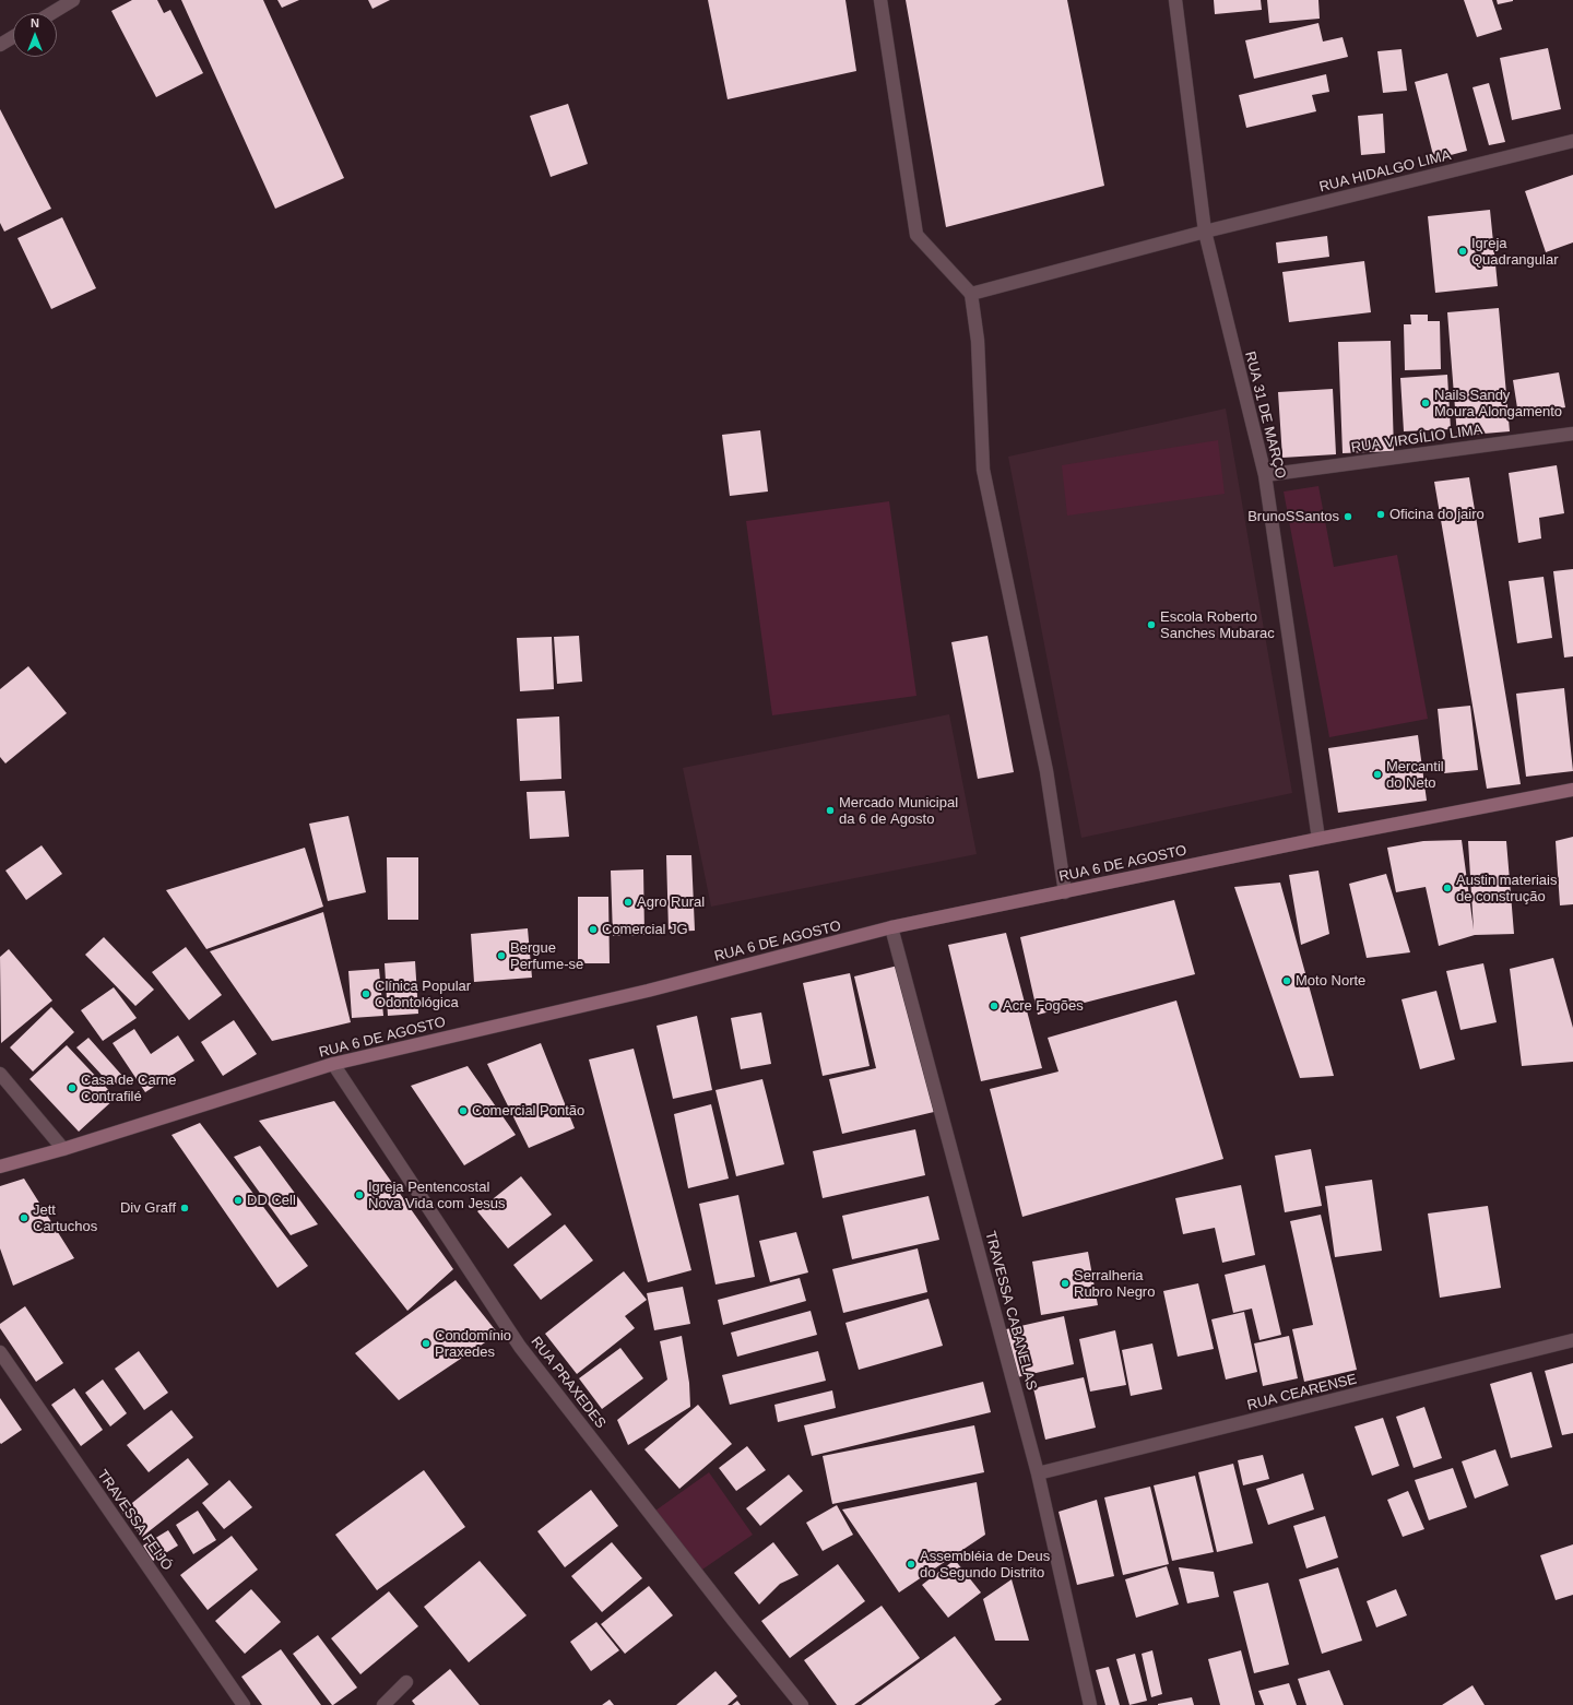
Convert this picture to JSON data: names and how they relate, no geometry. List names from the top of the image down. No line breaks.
{"streets":{"street":["RUA HIDALGO LIMA","RUA 31 DE MARÇO","RUA VIRGÍLIO LIMA","RUA 6 DE AGOSTO","TRAVESSA CABANELAS","RUA PRAXEDES","RUA CEARENSE","TRAVESSA FEIJÓ"]},"crossings":[["RUA HIDALGO LIMA","RUA 31 DE MARÇO"],["RUA 31 DE MARÇO","RUA VIRGÍLIO LIMA"],["RUA 31 DE MARÇO","RUA 6 DE AGOSTO"],["RUA 6 DE AGOSTO","TRAVESSA CABANELAS"],["RUA 6 DE AGOSTO","RUA PRAXEDES"],["TRAVESSA CABANELAS","RUA CEARENSE"]],"places":["Igreja Quadrangular","Nails Sandy Moura Alongamento","Oficina do jairo","BrunoSSantos","Escola Roberto Sanches Mubarac","Mercantil do Neto","Mercado Municipal da 6 de Agosto","Austin materiais de construção","Agro Rural","Comercial JG","Bergue Perfume-se","Moto Norte","Clínica Popular Odontológica","Acre Fogões","Casa de Carne Contrafilé","Comercial Pontão","Igreja Pentencostal Nova Vida com Jesus","DD Cell","Div Graff","Jett Cartuchos","Serralheria Rubro Negro","Condomínio Praxedes","Assembléia de Deus do Segundo Distrito"],"north":"top"}
